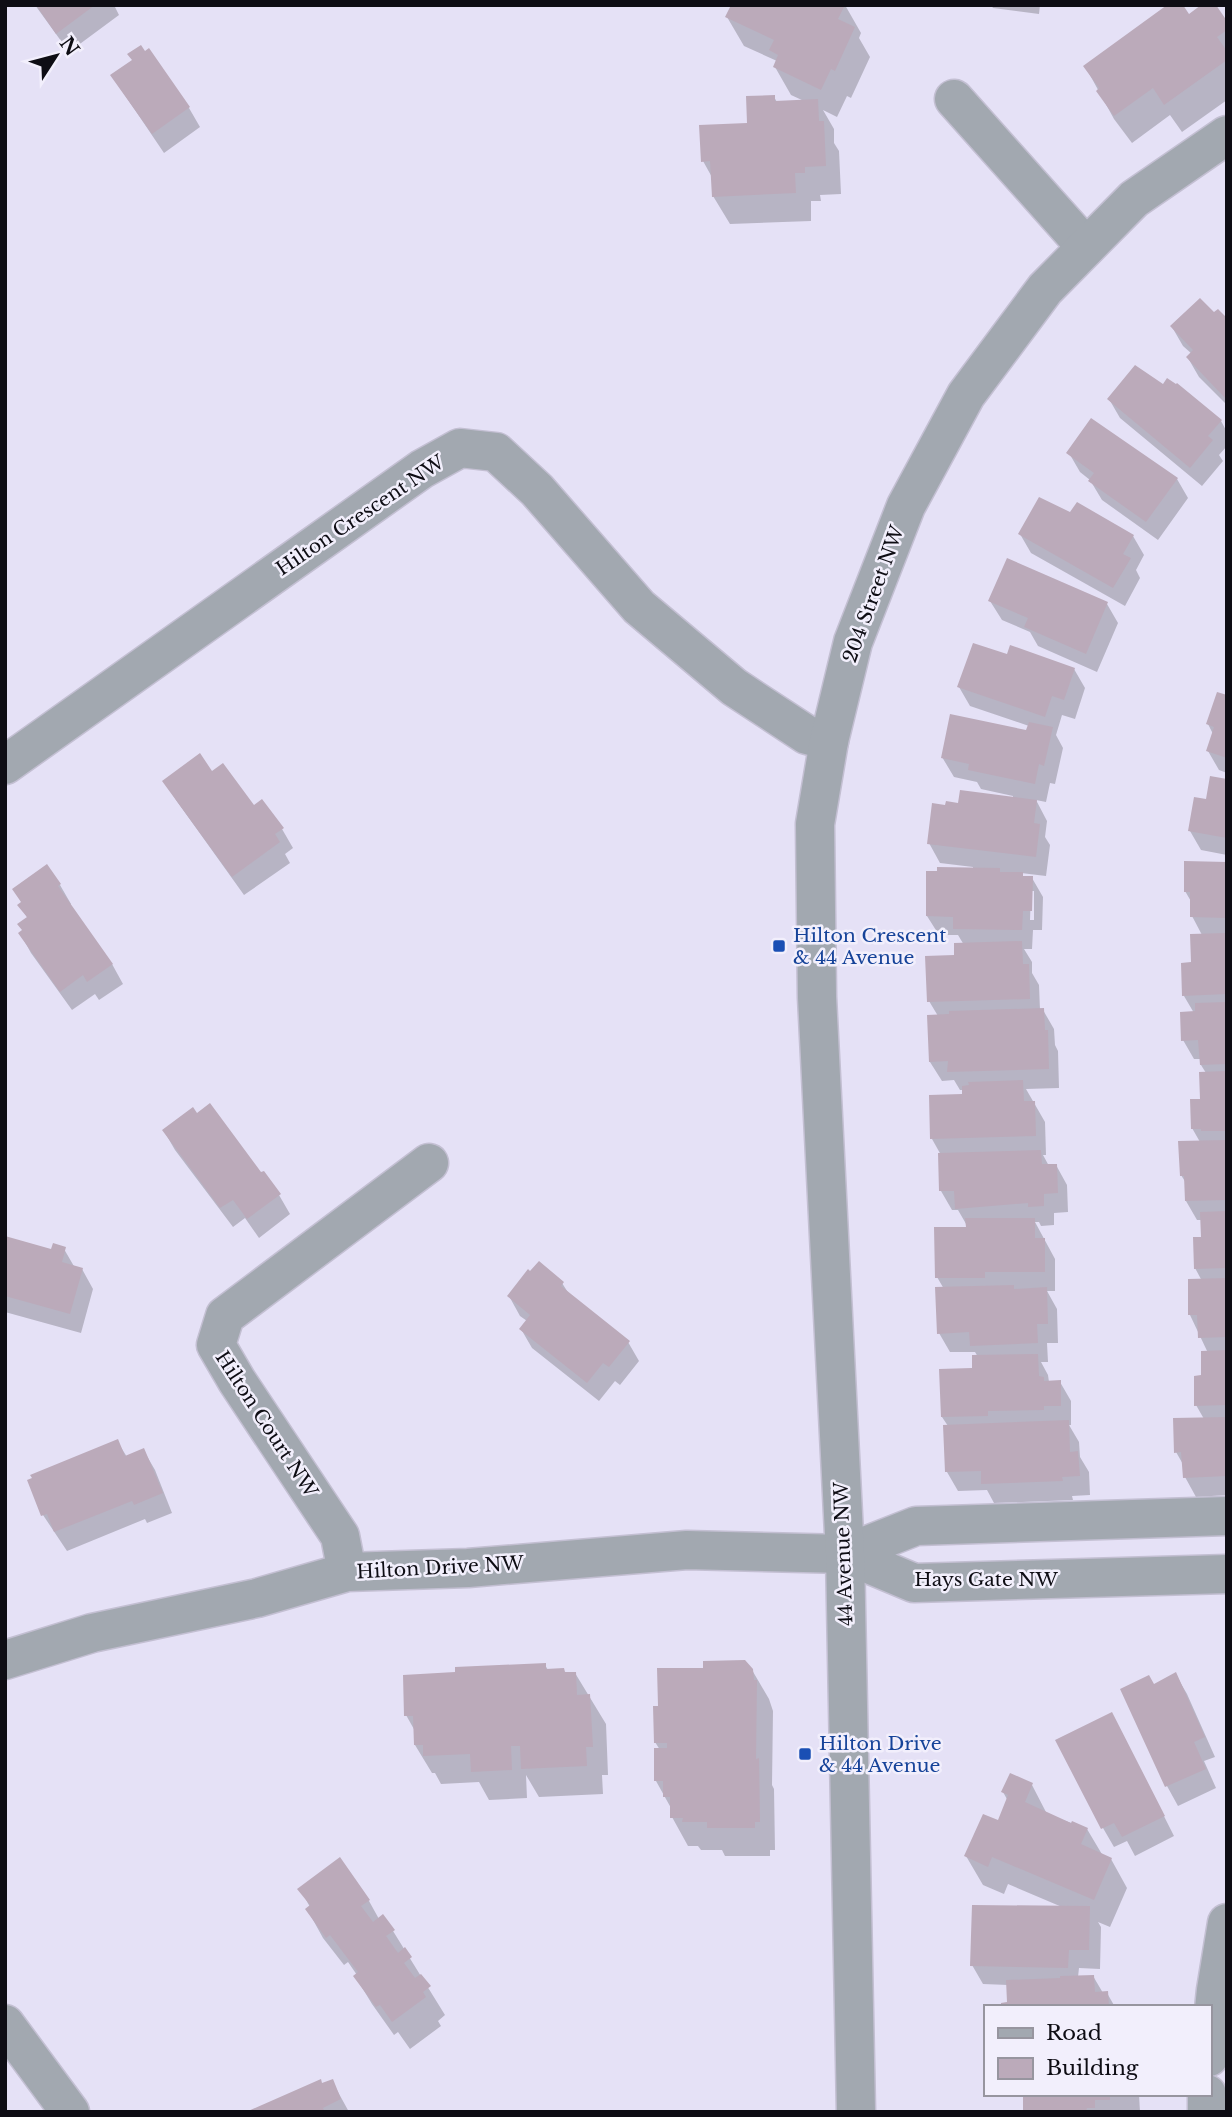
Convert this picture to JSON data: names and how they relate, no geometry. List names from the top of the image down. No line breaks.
{"streets":{"street":["Hilton Crescent NW","204 Street NW","Hilton Court NW","44 Avenue NW","Hilton Drive NW","Hays Gate NW"]},"crossings":[["Hilton Crescent NW","204 Street NW"],["204 Street NW","44 Avenue NW"],["Hilton Court NW","Hilton Drive NW"],["44 Avenue NW","Hilton Drive NW"],["44 Avenue NW","Hays Gate NW"],["Hilton Drive NW","Hays Gate NW"]],"places":{"transit":["Hilton Crescent & 44 Avenue","Hilton Drive & 44 Avenue"]},"legend":["Road","Building"],"north":"top right"}
